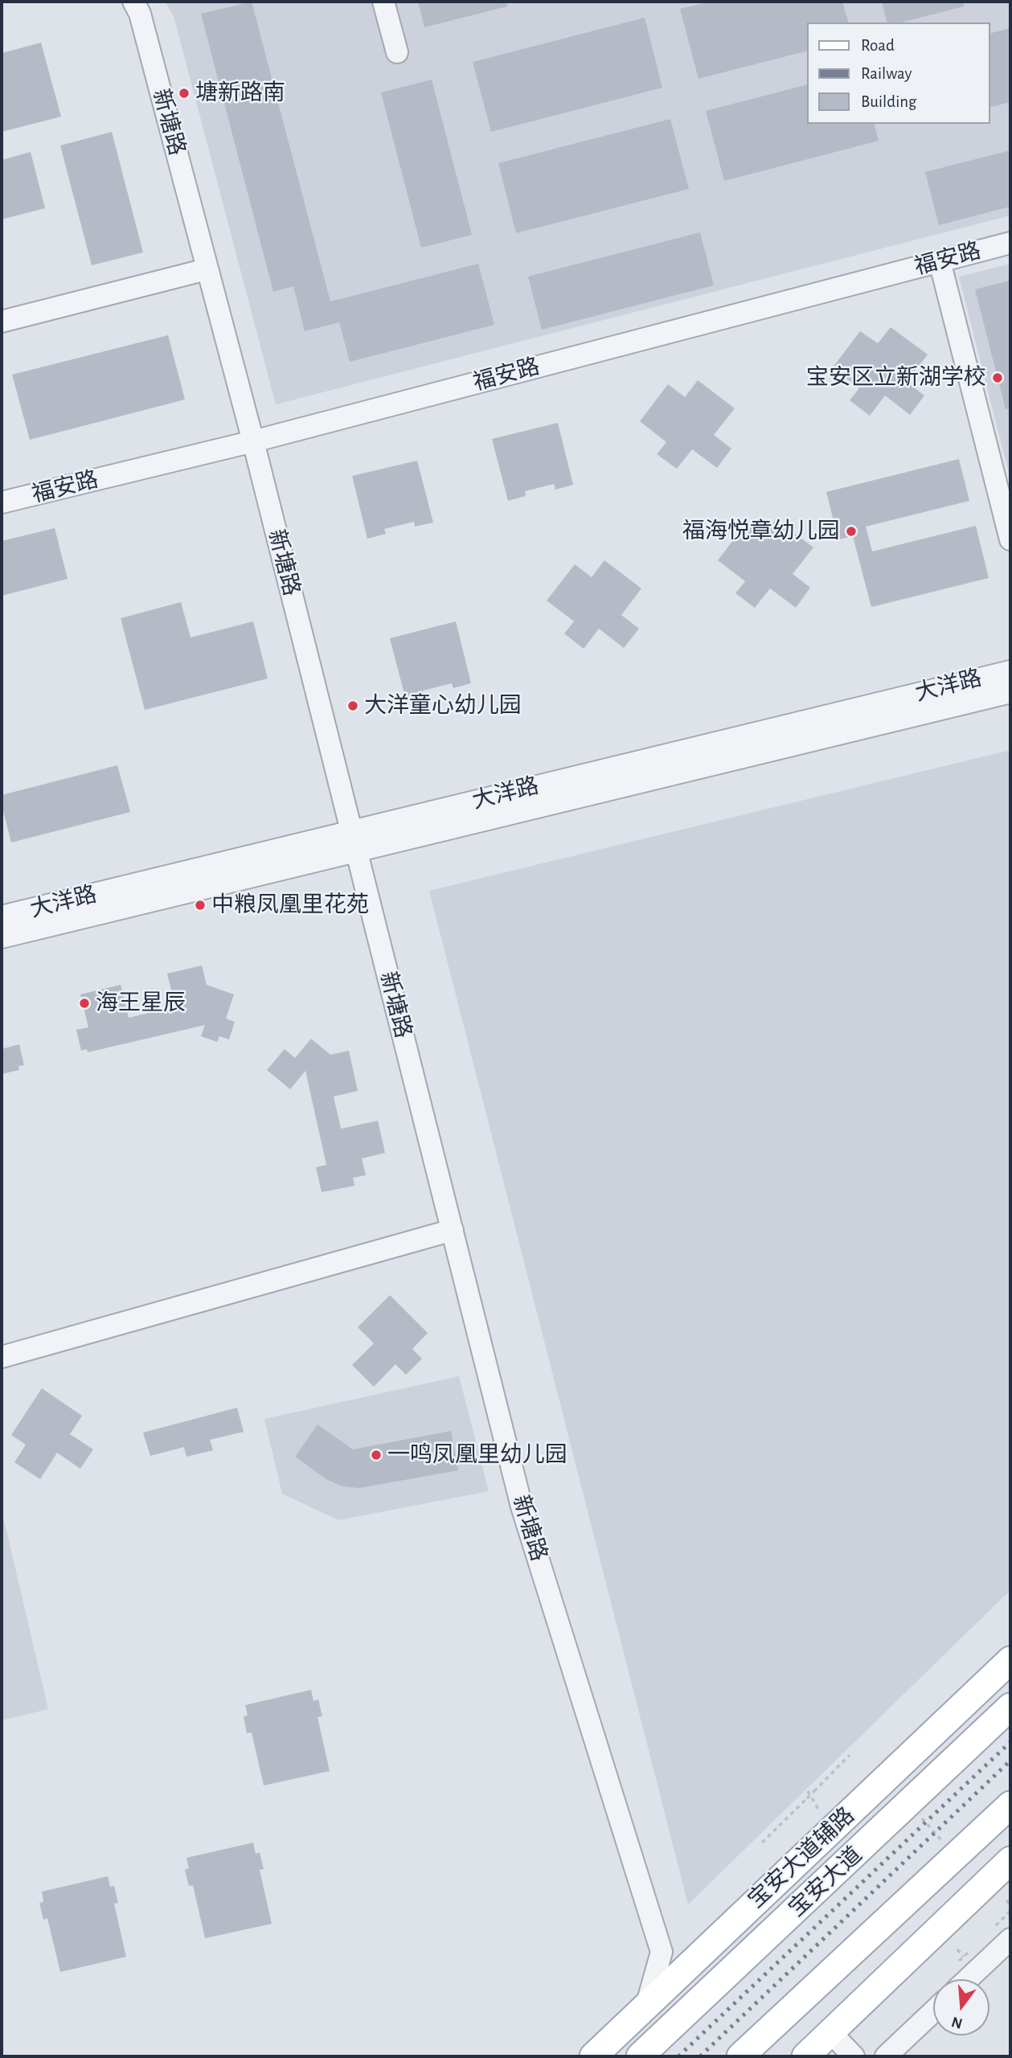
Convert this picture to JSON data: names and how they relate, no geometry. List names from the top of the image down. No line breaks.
{"streets":{"main road":["宝安大道辅路","宝安大道"],"street":["新塘路","福安路","大洋路"]},"crossings":[["新塘路","福安路"],["新塘路","大洋路"],["新塘路","宝安大道辅路"]],"places":["塘新路南","宝安区立新湖学校","福海悦章幼儿园","大洋童心幼儿园","中粮凤凰里花苑","海王星辰","一鸣凤凰里幼儿园"],"legend":["Road","Railway","Building"],"north":"bottom"}
